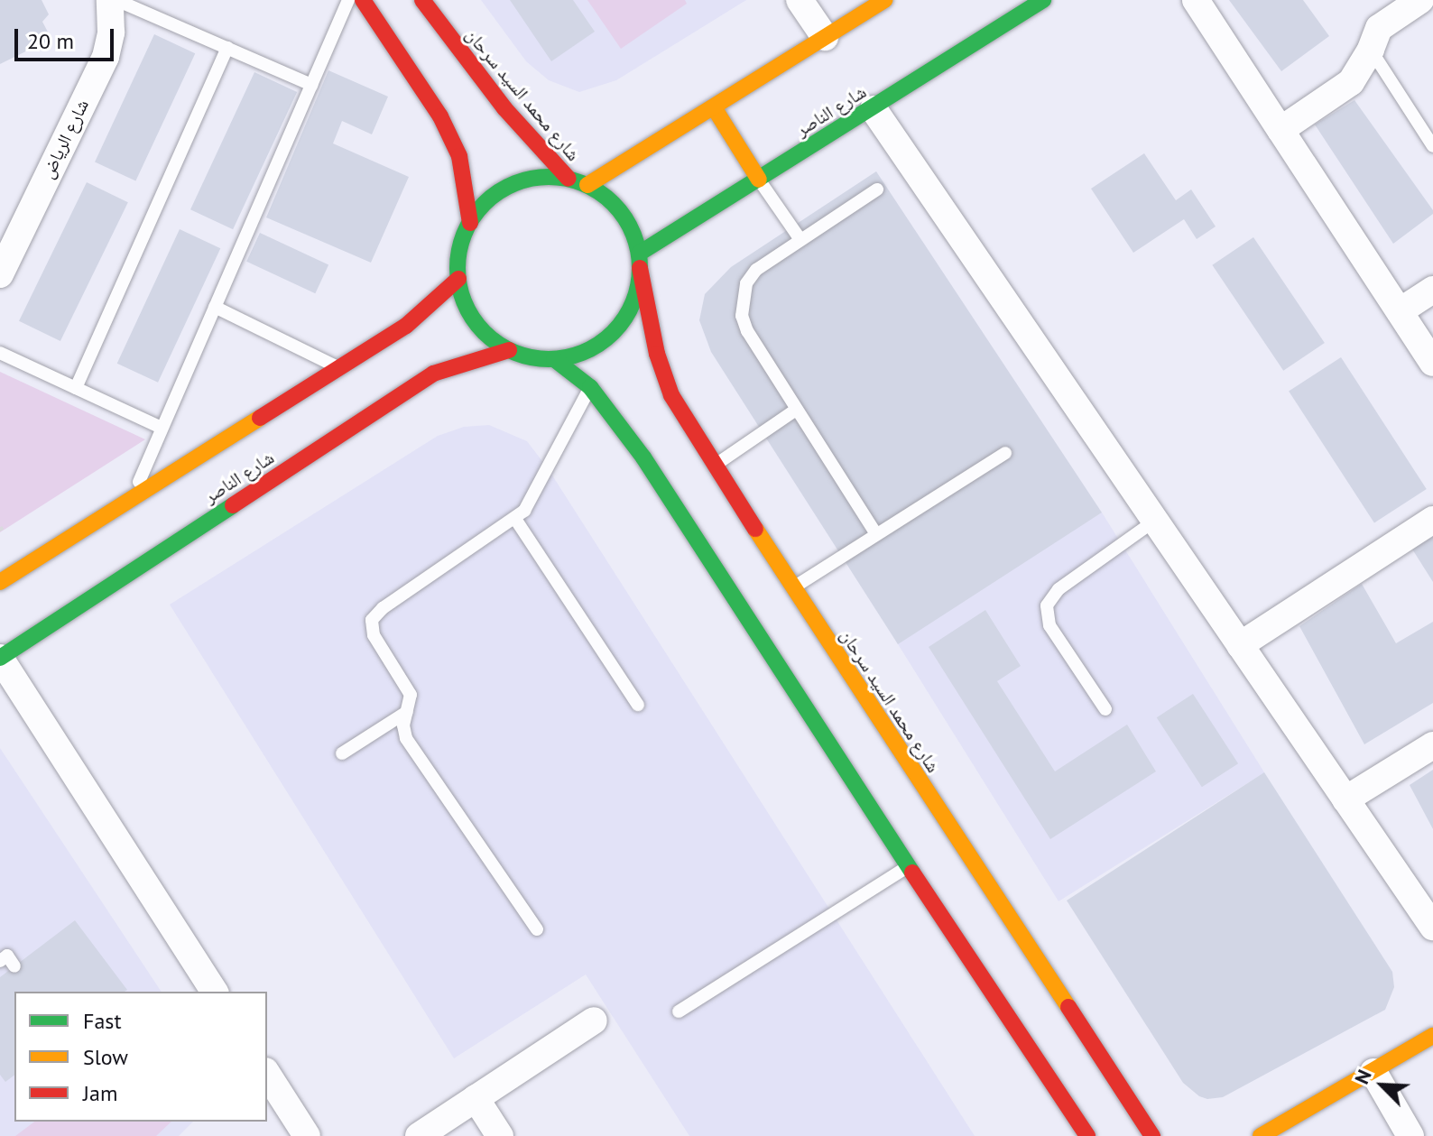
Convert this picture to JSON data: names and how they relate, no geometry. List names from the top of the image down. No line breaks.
{"streets":{"street":["شارع محمد السيد سرحان","شارع الناصر","شارع الرياض"]},"crossings":[["شارع محمد السيد سرحان","شارع الناصر"]],"legend":["Fast","Slow","Jam"],"scale_bar":"20 m","north":"top left"}
